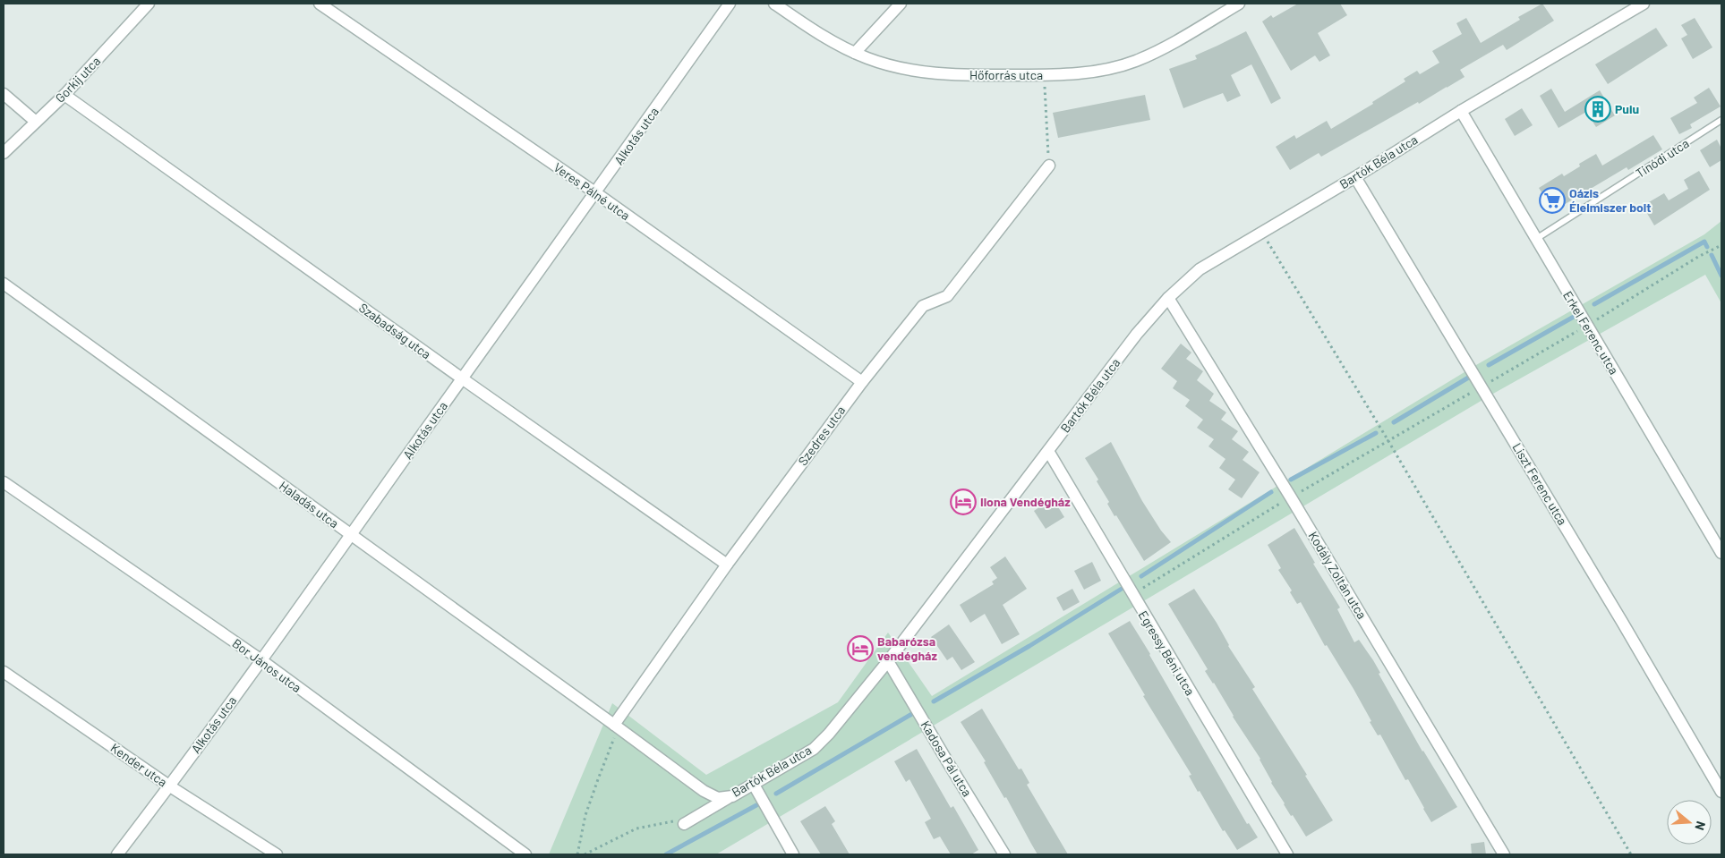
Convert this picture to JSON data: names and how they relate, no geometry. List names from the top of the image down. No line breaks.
{"streets":{"street":["Hőforrás utca","Gorkij utca","Alkotás utca","Bartók Béla utca","Veres Pálné utca","Szabadság utca","Erkel Ferenc utca","Szedres utca","Liszt Ferenc utca","Haladás utca","Kodály Zoltán utca","Egressy Béni utca","Bor János utca","Kadosa Pál utca","Kender utca"],"lane":["Tinódi utca"]},"crossings":[["Gorkij utca","Szabadság utca"],["Alkotás utca","Veres Pálné utca"],["Alkotás utca","Szabadság utca"],["Alkotás utca","Haladás utca"],["Alkotás utca","Bor János utca"],["Alkotás utca","Kender utca"],["Tinódi utca","Erkel Ferenc utca"],["Bartók Béla utca","Erkel Ferenc utca"],["Bartók Béla utca","Szedres utca"],["Bartók Béla utca","Liszt Ferenc utca"],["Bartók Béla utca","Haladás utca"],["Bartók Béla utca","Kodály Zoltán utca"],["Bartók Béla utca","Egressy Béni utca"],["Bartók Béla utca","Kadosa Pál utca"],["Veres Pálné utca","Szedres utca"],["Szabadság utca","Szedres utca"],["Szedres utca","Haladás utca"]],"places":{"building":["Puiu"],"supermarket":["Oázis Élelmiszer bolt"],"hotel":["Ilona Vendégház","Babarózsa vendégház"]},"north":"right"}
